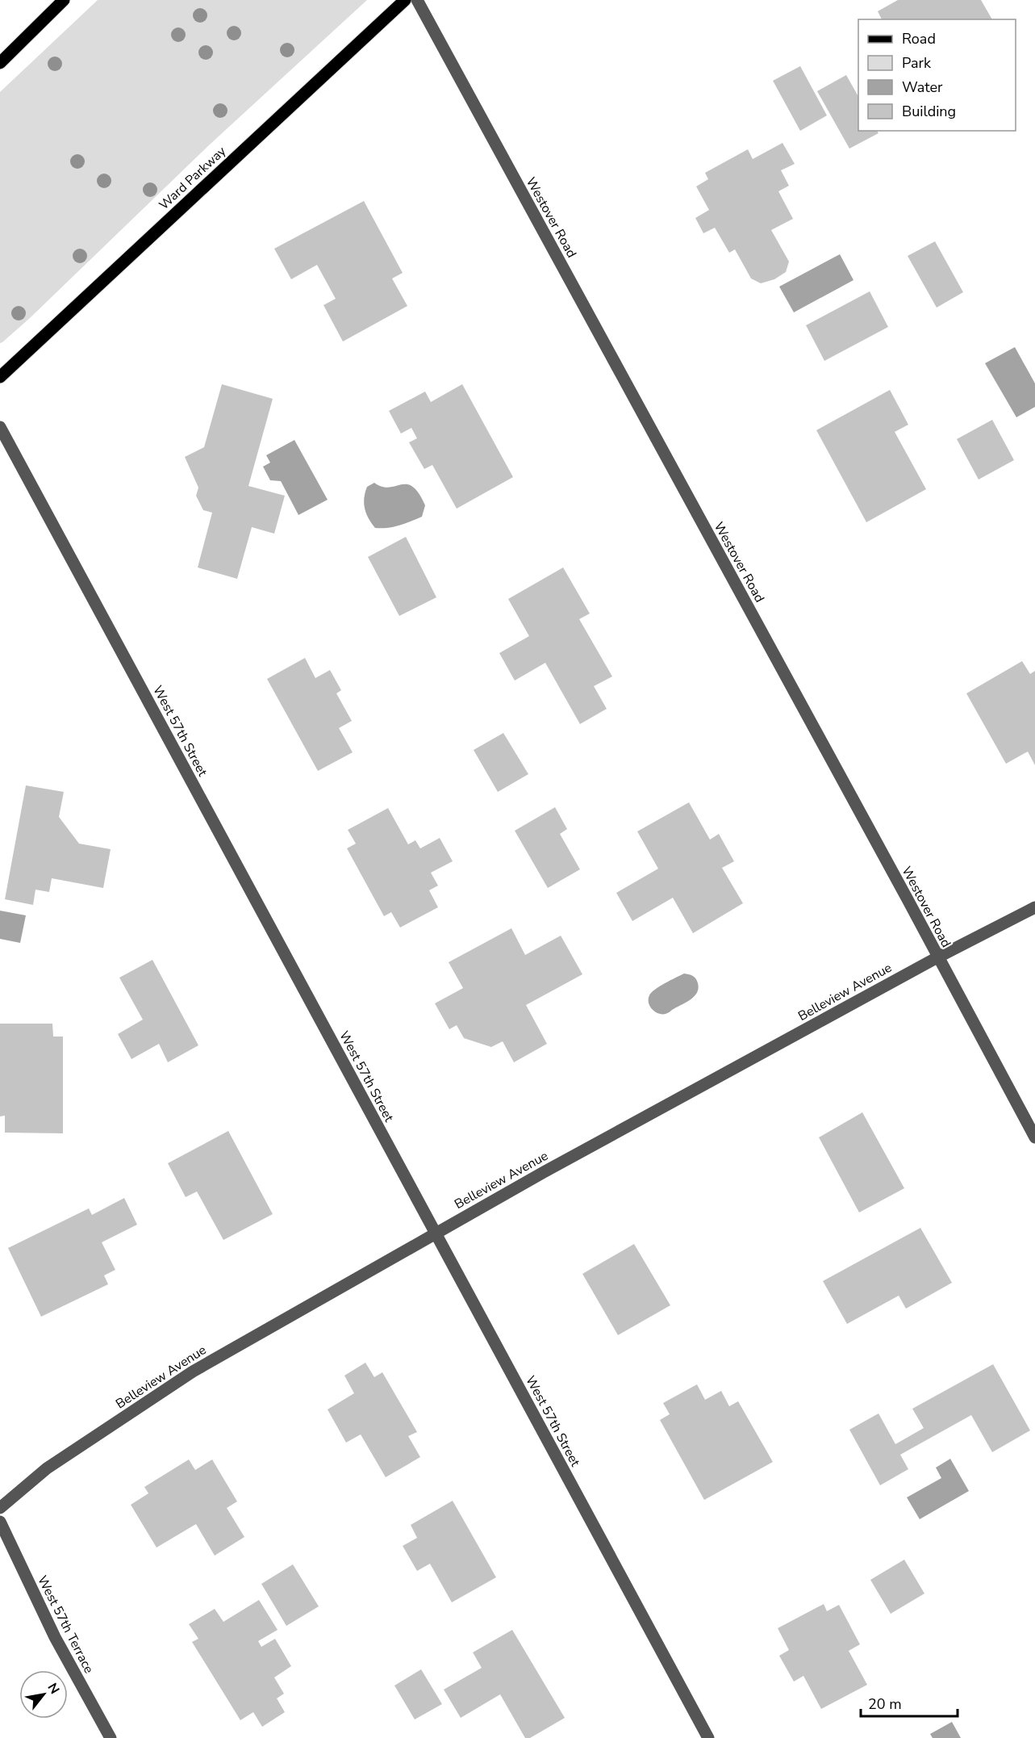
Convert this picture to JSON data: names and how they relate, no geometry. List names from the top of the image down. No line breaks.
{"streets":{"main road":["Ward Parkway"],"street":["Westover Road","West 57th Street","Belleview Avenue","West 57th Terrace"]},"crossings":[["Westover Road","Belleview Avenue"],["West 57th Street","Belleview Avenue"]],"legend":["Road","Park","Water","Building"],"scale_bar":"20 m","north":"top right"}
